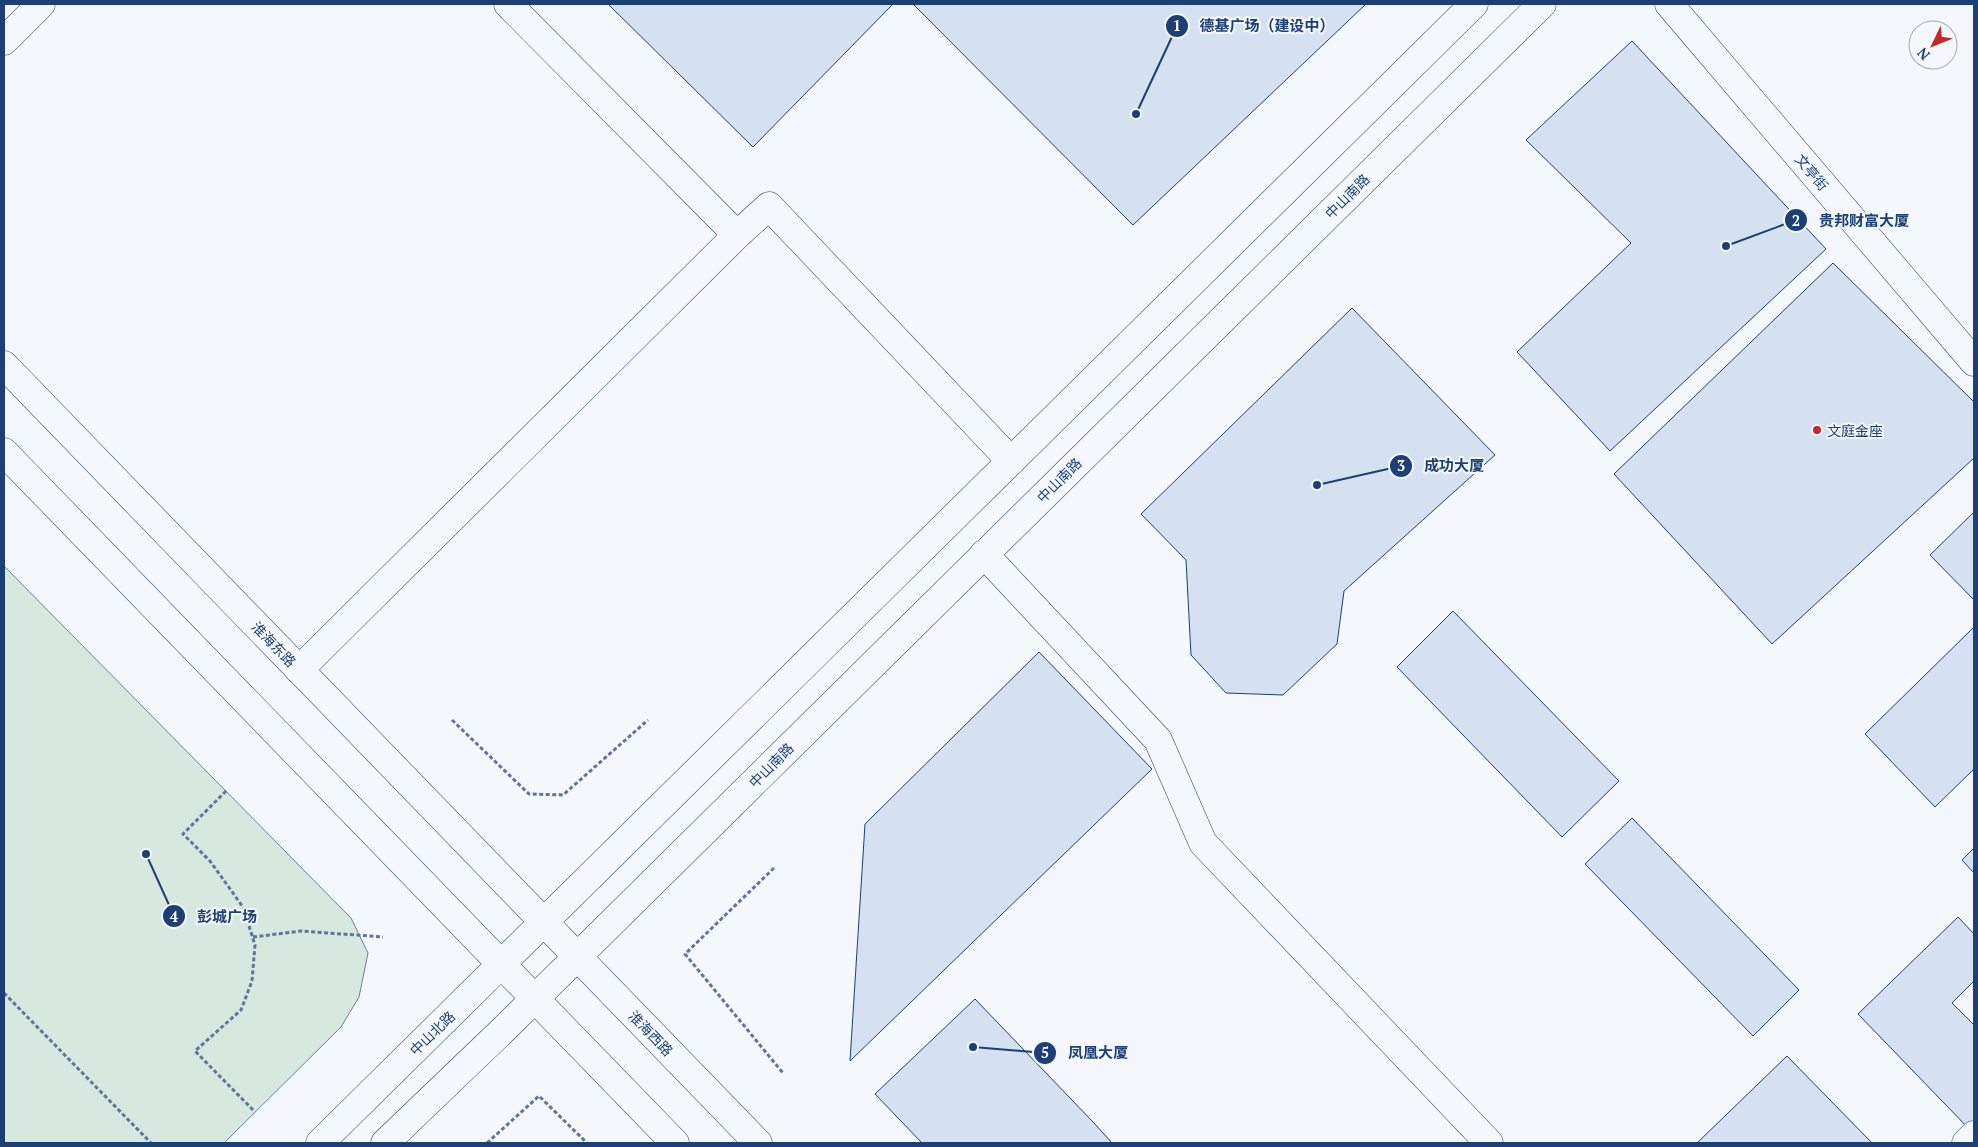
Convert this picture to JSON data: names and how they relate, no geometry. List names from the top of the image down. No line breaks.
{"streets":{"main road":["文亭街","中山南路","淮海东路","中山北路","淮海西路"]},"crossings":[["中山南路","淮海西路"],["淮海东路","中山北路"],["淮海东路","淮海西路"],["中山北路","淮海西路"]],"places":["德基广场（建设中）","贵邦财富大厦","文庭金座","成功大厦","彭城广场","凤凰大厦"],"north":"bottom left"}
